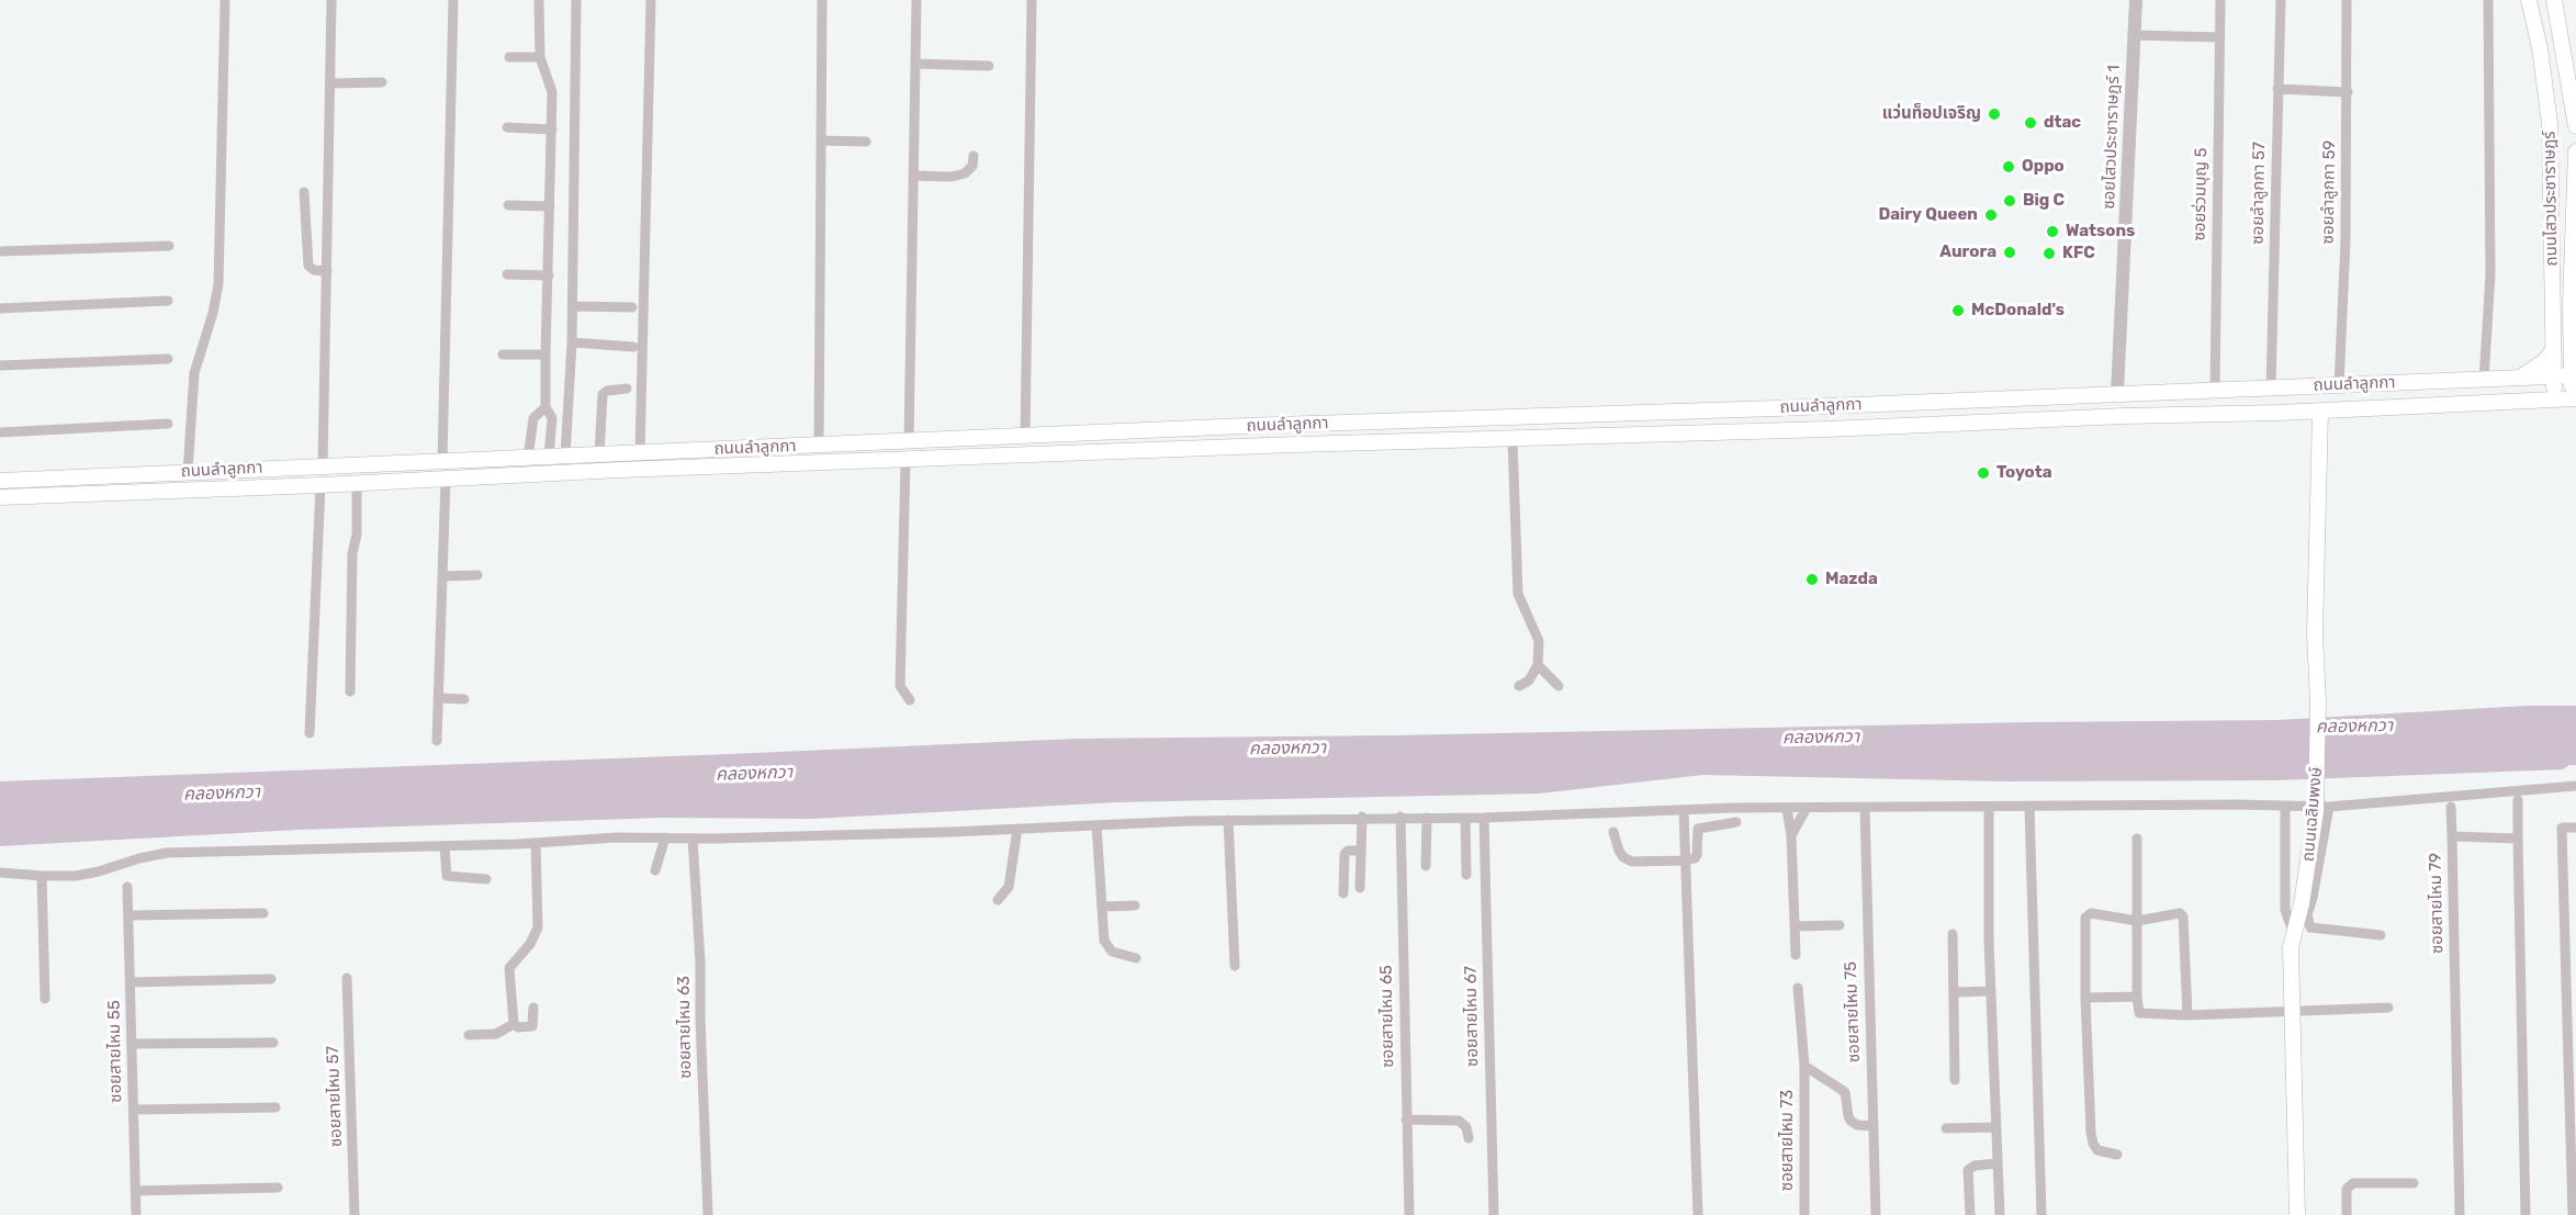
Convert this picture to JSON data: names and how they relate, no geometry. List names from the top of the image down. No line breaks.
{"streets":{"main road":["ถนนไสวประชาราษฎร์","ถนนลำลูกกา","ถนนเฉลิมพงษ์"],"street":["ซอยไสวประชาราษฎร์ 1","ซอยลำลูกกา 59","ซอยลำลูกกา 57","ซอยร่วมบุญ 5","ซอยสายไหม 79","ซอยสายไหม 75","ซอยสายไหม 65","ซอยสายไหม 67","ซอยสายไหม 63","ซอยสายไหม 55","ซอยสายไหม 57","ซอยสายไหม 73"]},"crossings":[["ซอยไสวประชาราษฎร์ 1","ถนนลำลูกกา"],["ซอยลำลูกกา 59","ถนนลำลูกกา"],["ซอยลำลูกกา 57","ถนนลำลูกกา"],["ซอยร่วมบุญ 5","ถนนลำลูกกา"],["ถนนไสวประชาราษฎร์","ถนนลำลูกกา"],["ถนนลำลูกกา","ถนนเฉลิมพงษ์"]],"water":["คลองหกวา"],"places":["แว่นท็อปเจริญ","dtac","Oppo","Big C","Dairy Queen","Watsons","Aurora","KFC","McDonald's","Toyota","Mazda"]}
